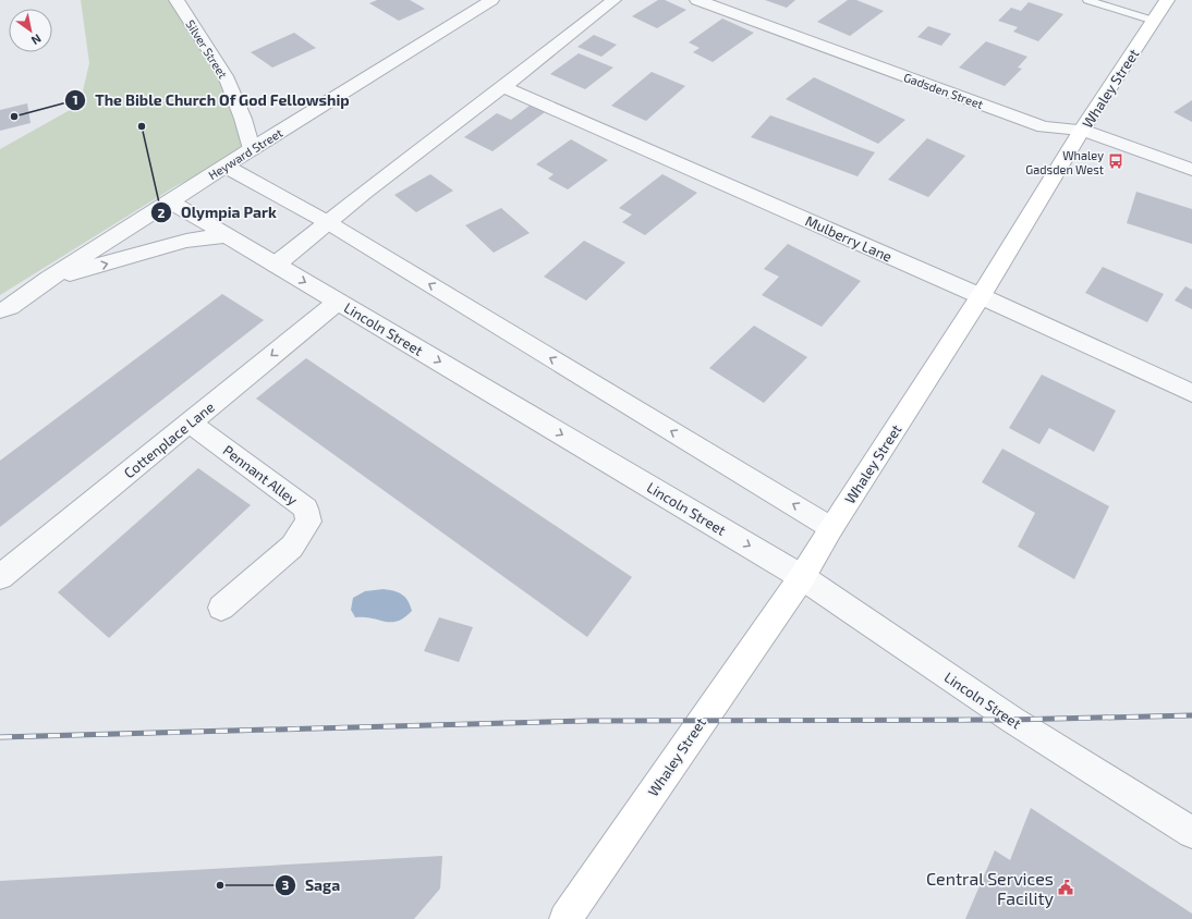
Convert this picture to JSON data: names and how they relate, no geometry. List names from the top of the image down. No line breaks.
{"streets":{"main road":["Whaley Street"],"street":["Silver Street","Gadsden Street","Heyward Street","Mulberry Lane","Lincoln Street","Cottenplace Lane","Pennant Alley"]},"crossings":[["Silver Street","Heyward Street"],["Whaley Street","Gadsden Street"],["Whaley Street","Mulberry Lane"],["Whaley Street","Lincoln Street"],["Heyward Street","Lincoln Street"],["Lincoln Street","Cottenplace Lane"],["Cottenplace Lane","Pennant Alley"]],"places":{"other":["The Bible Church Of God Fellowship","Olympia Park","Saga"],"bus stop":["Whaley Gadsden West"],"public building":["Central Services Facility"]},"north":"bottom right"}
